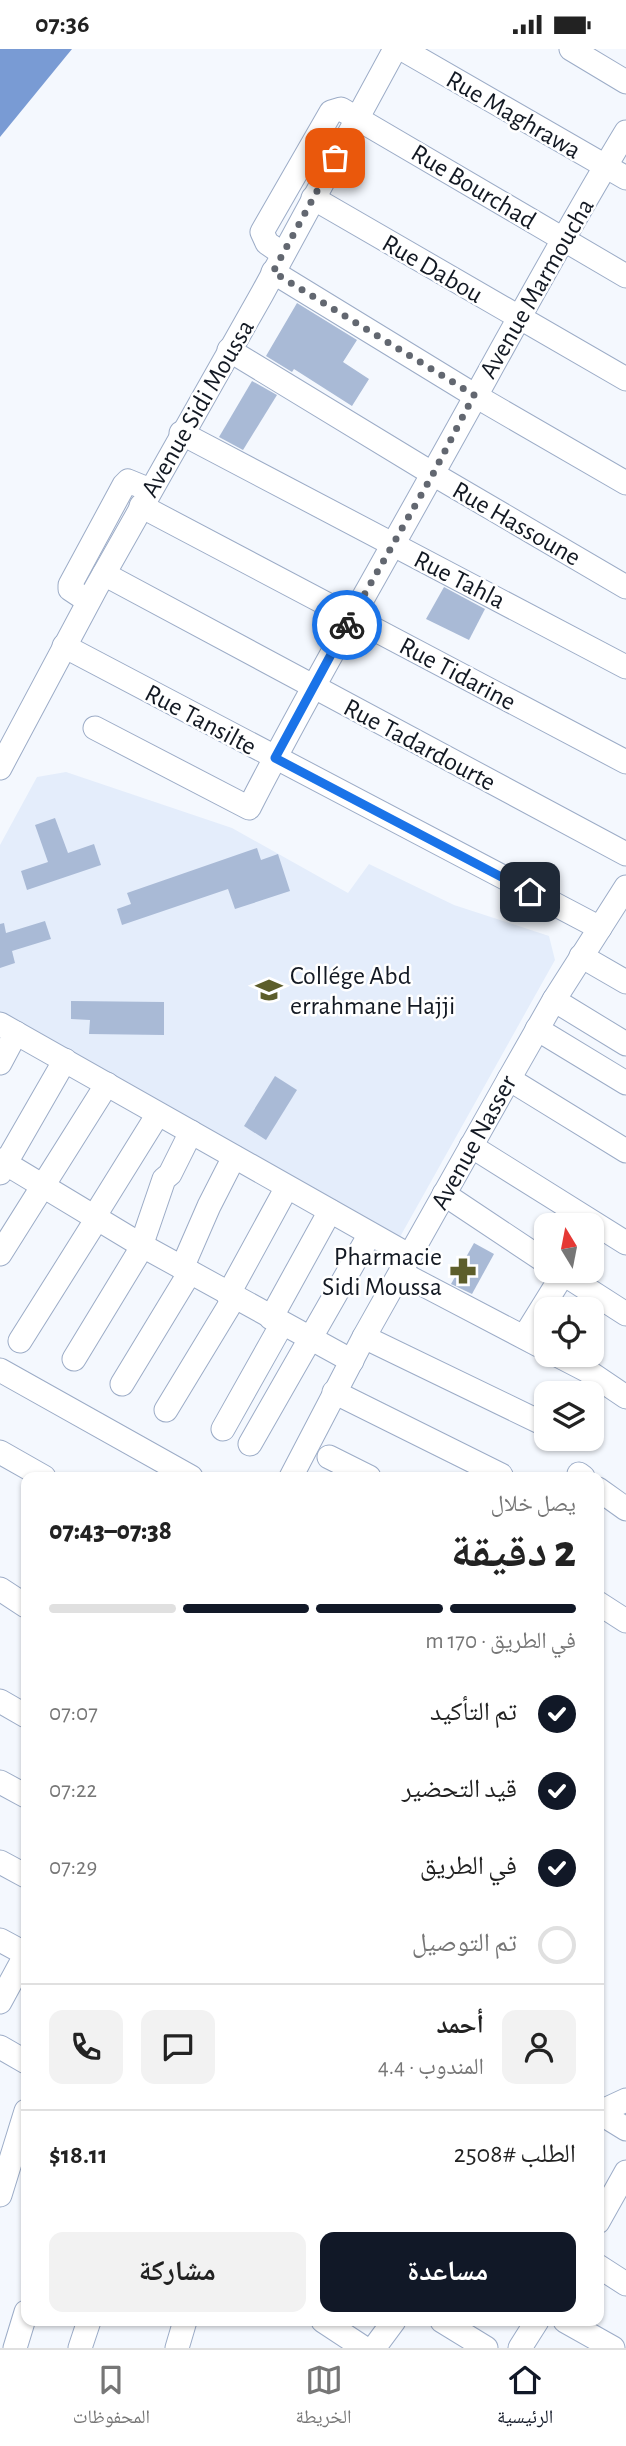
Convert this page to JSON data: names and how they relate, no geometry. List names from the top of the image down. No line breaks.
{"streets":{"street":["Rue Maghrawa","Rue Bourchad","Rue Dabou","Avenue Marmoucha","Avenue Sidi Moussa","Rue Hassoune","Rue Tahla","Rue Tidarine","Rue Tansilte","Rue Tadardourte","Avenue Nasser"]},"crossings":[["Rue Maghrawa","Avenue Marmoucha"],["Rue Bourchad","Avenue Marmoucha"],["Rue Bourchad","Avenue Sidi Moussa"],["Rue Dabou","Avenue Marmoucha"],["Rue Dabou","Avenue Sidi Moussa"],["Avenue Marmoucha","Rue Hassoune"],["Avenue Marmoucha","Rue Tahla"],["Avenue Marmoucha","Rue Tidarine"],["Avenue Marmoucha","Rue Tansilte"],["Avenue Marmoucha","Rue Tadardourte"],["Avenue Sidi Moussa","Rue Hassoune"],["Avenue Sidi Moussa","Rue Tahla"],["Avenue Sidi Moussa","Rue Tidarine"],["Avenue Sidi Moussa","Rue Tansilte"],["Avenue Sidi Moussa","Rue Tadardourte"],["Rue Tansilte","Avenue Nasser"]],"places":{"school or university":["Collége Abd errahmane Hajji"],"pharmacy":["Pharmacie Sidi Moussa"]},"north":"top","page":{"status":"07:36","heading":["2 دقيقة","يصل خلال","07:38–07:43"],"panel":["أحمد","المندوب · 4.4","الطلب #2508","$18.11"],"bar":"في الطريق · 170 m","list":[["تم التأكيد","07:07"],["قيد التحضير","07:22"],["في الطريق","07:29"],"تم التوصيل"],"buttons":["مساعدة","مشاركة"],"tabs":["الرئيسية","الخريطة","المحفوظات"]}}
